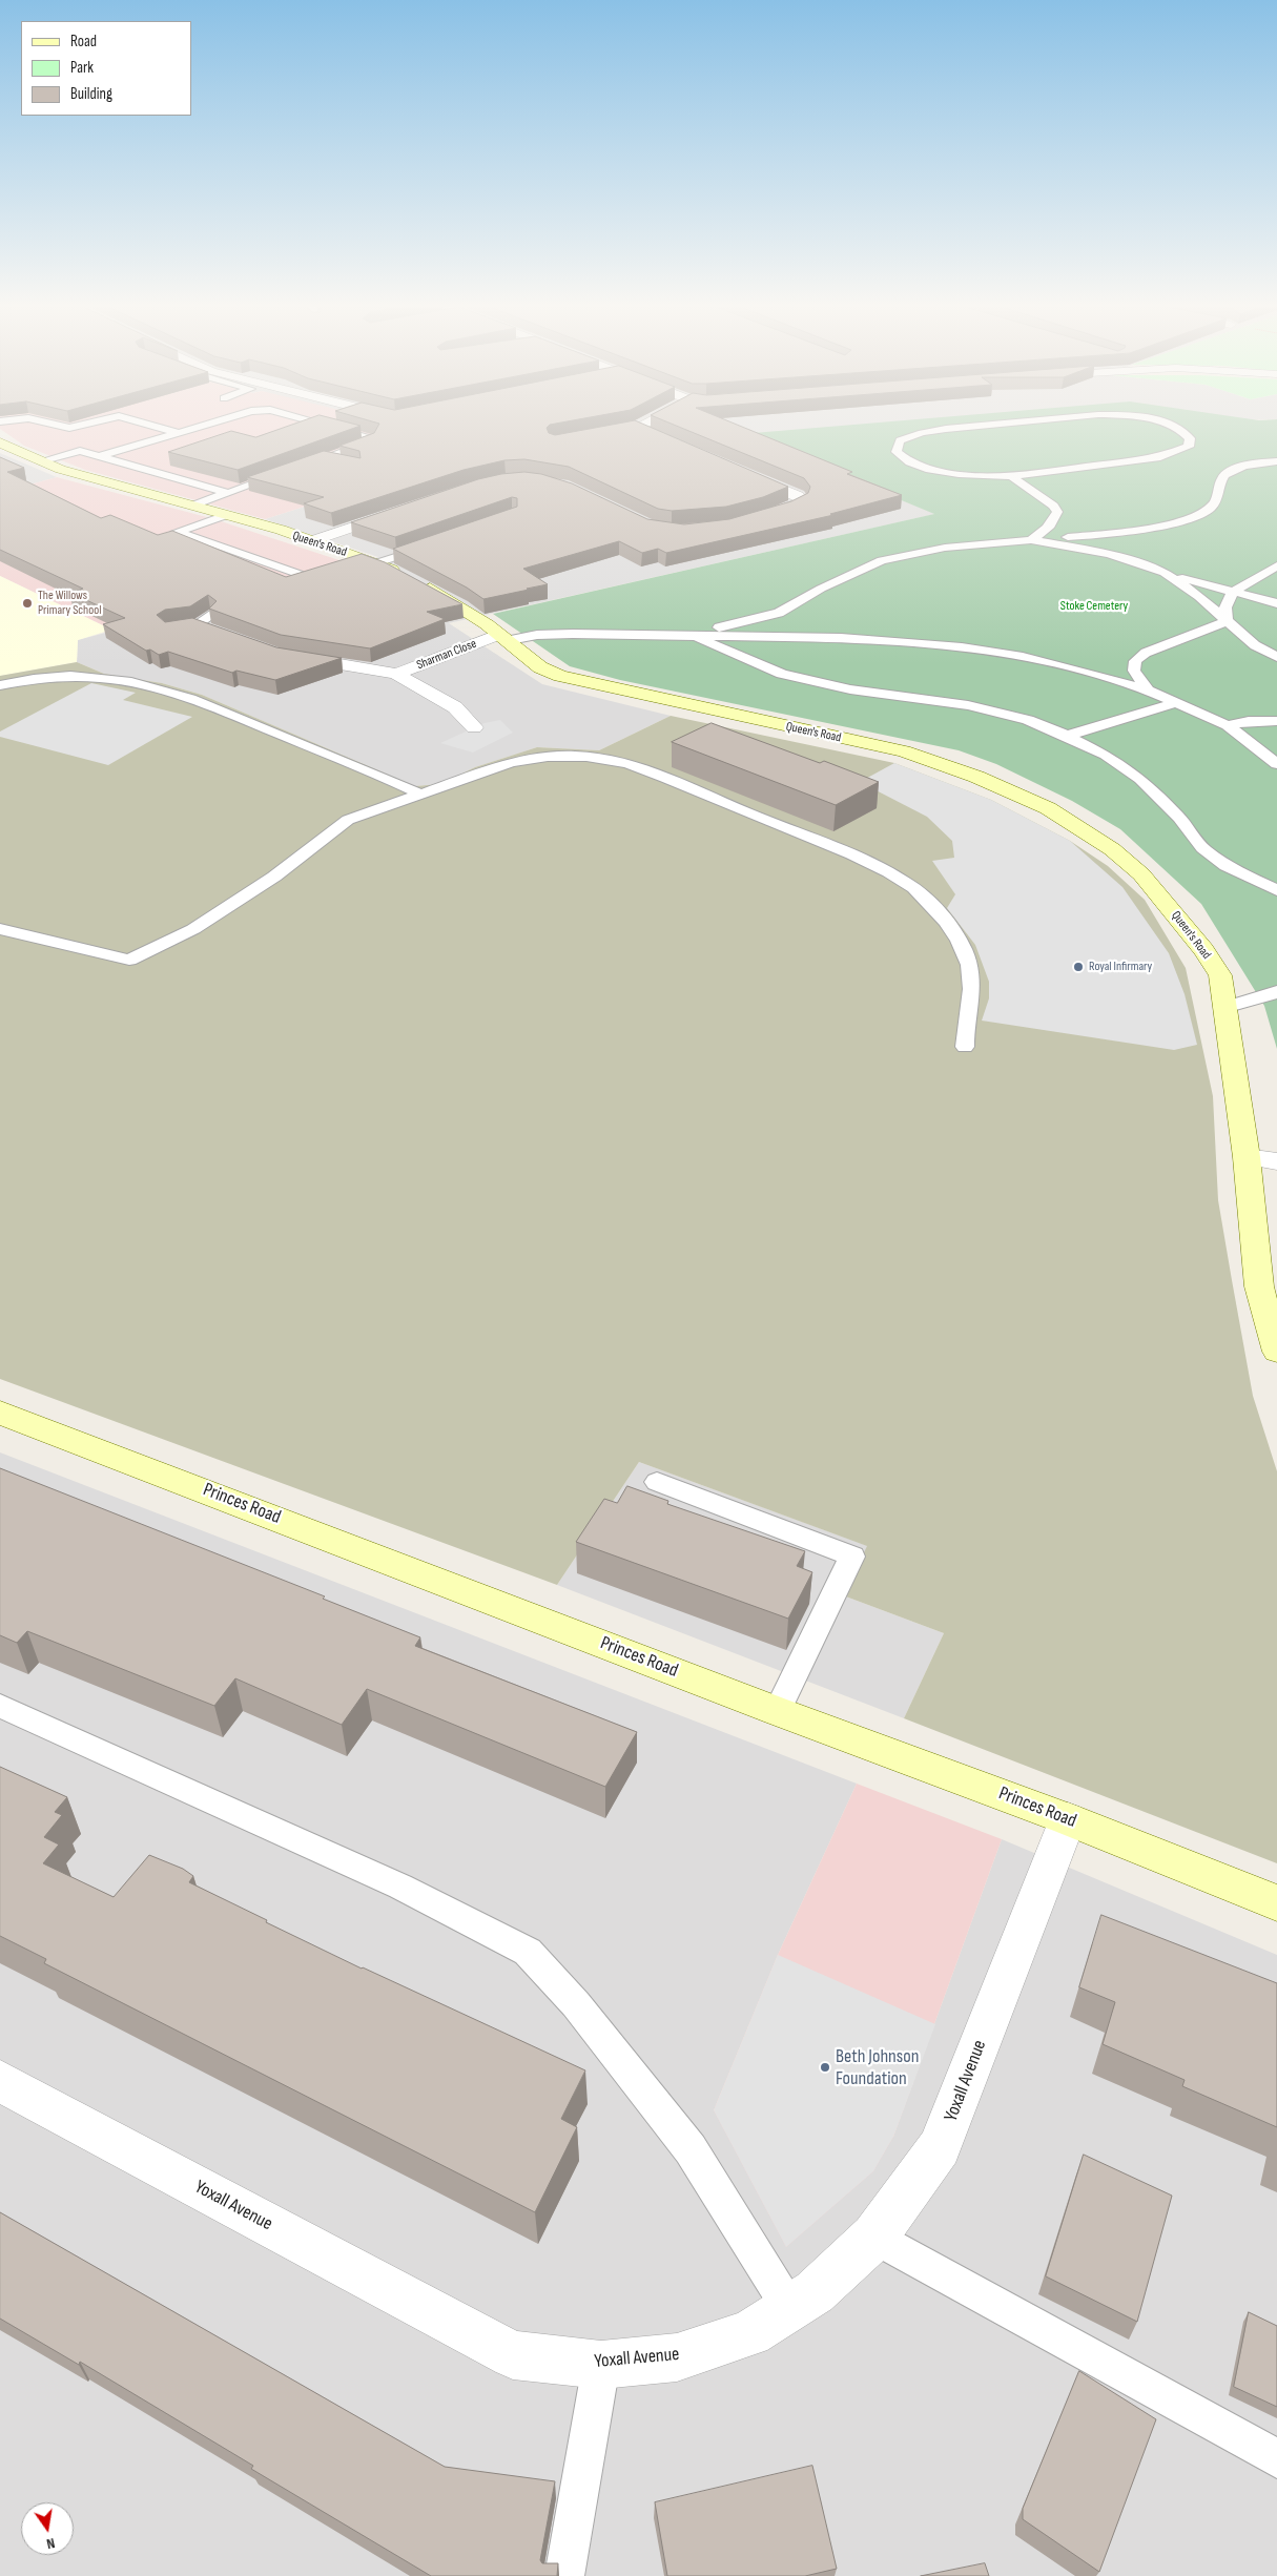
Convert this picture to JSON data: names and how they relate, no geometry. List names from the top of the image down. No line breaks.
{"streets":{"street":["Queen's Road","Sharman Close","Princes Road","Yoxall Avenue"]},"crossings":[["Queen's Road","Sharman Close"],["Princes Road","Yoxall Avenue"]],"parks":["Stoke Cemetery"],"places":["The Willows Primary School","Royal Infirmary","Beth Johnson Foundation"],"legend":["Road","Park","Building"],"north":"bottom"}
